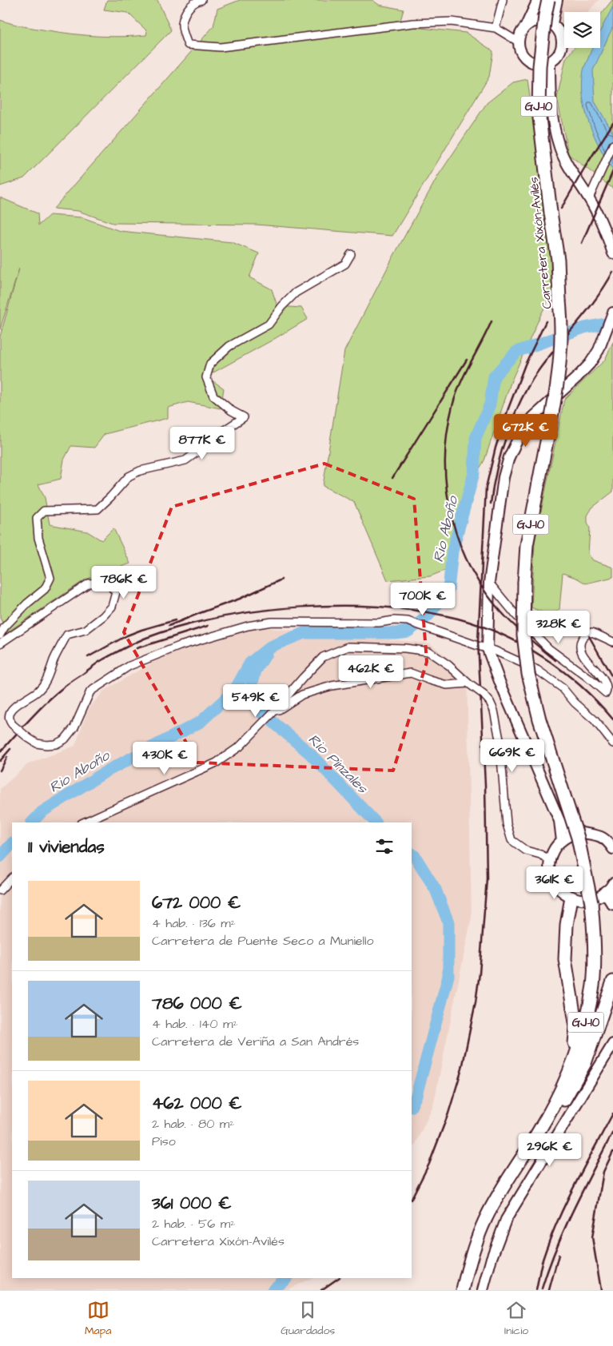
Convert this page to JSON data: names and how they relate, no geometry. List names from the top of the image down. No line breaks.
{"streets":{"highway":["GJ-10","Carretera Xixón-Avilés"]},"crossings":[["GJ-10","Carretera Xixón-Avilés"]],"water":["Rio Aboño","Rio Pinzales"],"page":{"price":["672K €","877K €","786K €","700K €","328K €","462K €","549K €","669K €","430K €","361K €","296K €"],"heading":"11 viviendas","list":[{"name":"672 000 €","note":"4 hab. · 136 m² · Carretera de Puente Seco a Muniello"},{"name":"786 000 €","note":"4 hab. · 140 m² · Carretera de Veriña a San Andrés"},{"name":"462 000 €","note":"2 hab. · 80 m² · Piso"},{"name":"361 000 €","note":"2 hab. · 56 m² · Carretera Xixón-Avilés"}],"tabs":["Mapa","Guardados","Inicio"]}}
